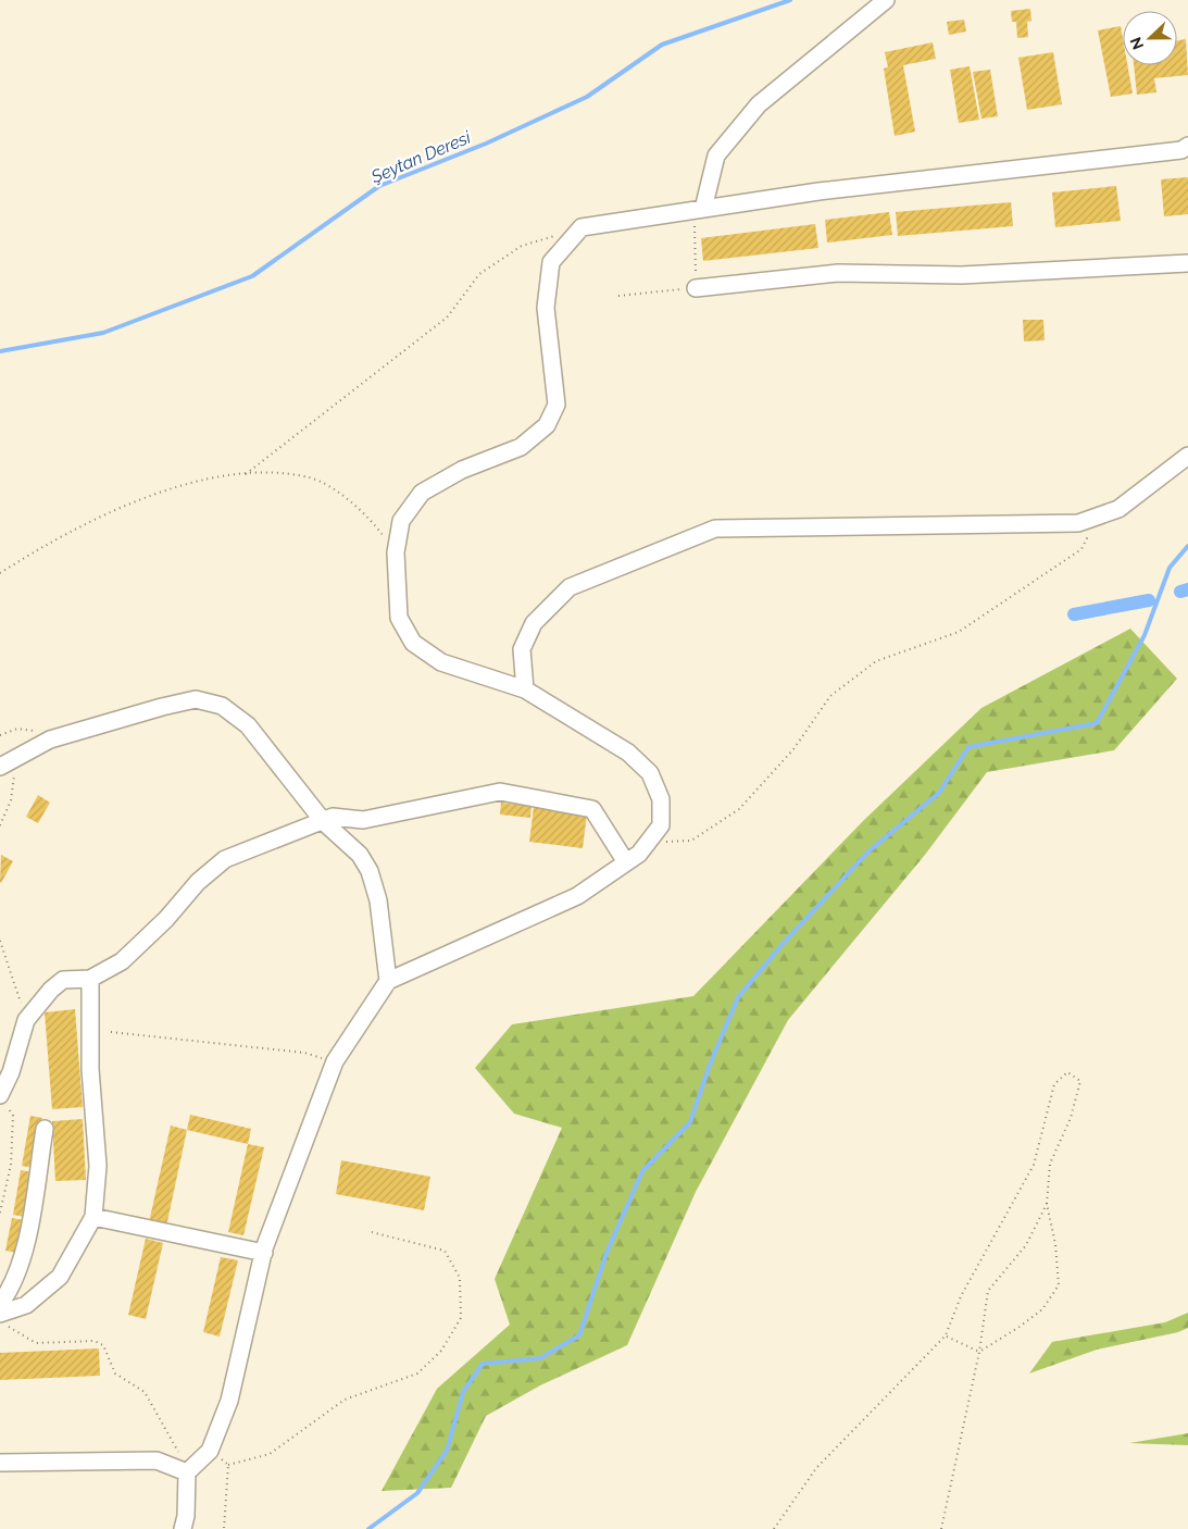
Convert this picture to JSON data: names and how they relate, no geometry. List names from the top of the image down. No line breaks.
{"water":["Şeytan Deresi"],"north":"left"}
